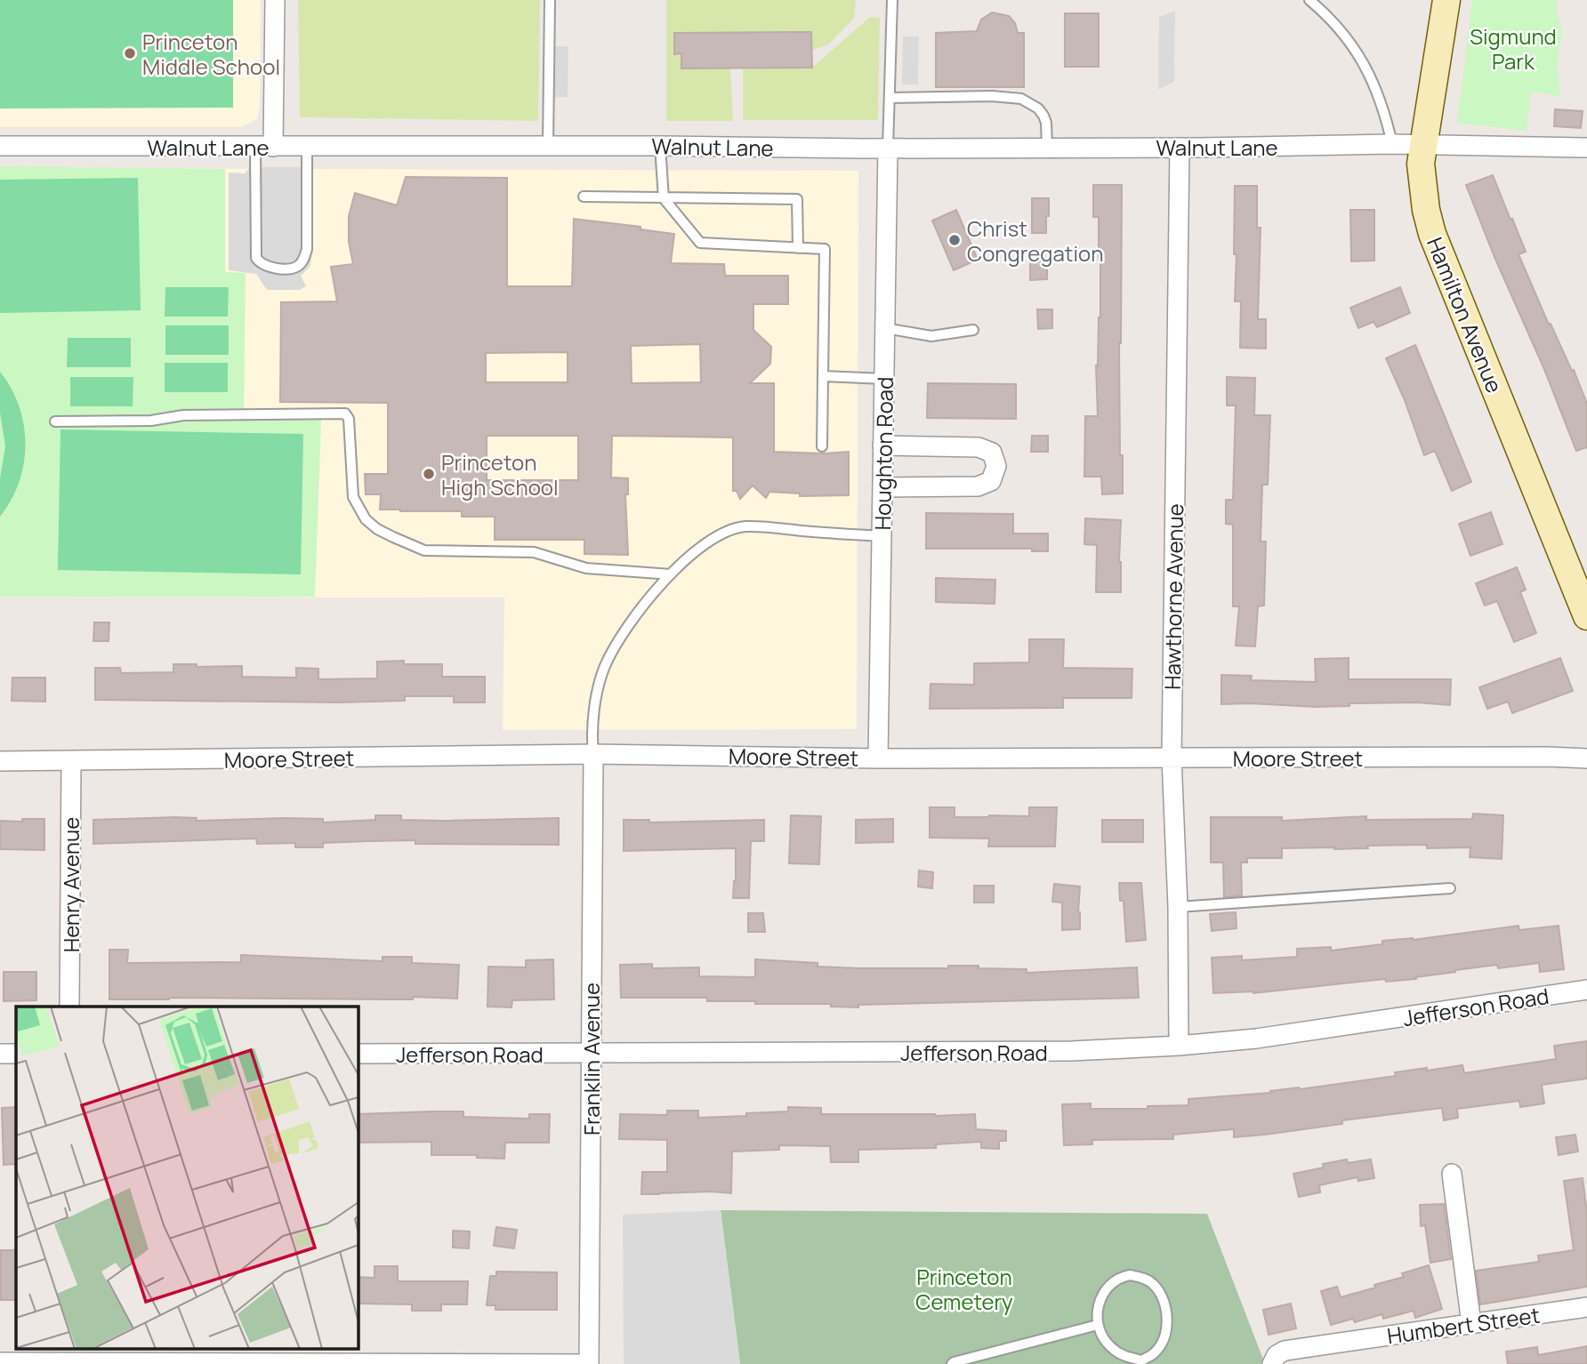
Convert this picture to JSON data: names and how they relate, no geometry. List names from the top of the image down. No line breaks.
{"streets":{"street":["Walnut Lane","Hamilton Avenue","Houghton Road","Hawthorne Avenue","Moore Street","Henry Avenue","Jefferson Road","Franklin Avenue","Humbert Street"]},"crossings":[["Walnut Lane","Hamilton Avenue"],["Walnut Lane","Houghton Road"],["Walnut Lane","Hawthorne Avenue"],["Houghton Road","Moore Street"],["Hawthorne Avenue","Moore Street"],["Hawthorne Avenue","Jefferson Road"],["Moore Street","Henry Avenue"],["Moore Street","Franklin Avenue"],["Jefferson Road","Franklin Avenue"]],"parks":["Sigmund Park","Princeton Cemetery"],"places":["Princeton Middle School","Christ Congregation","Princeton High School"]}
